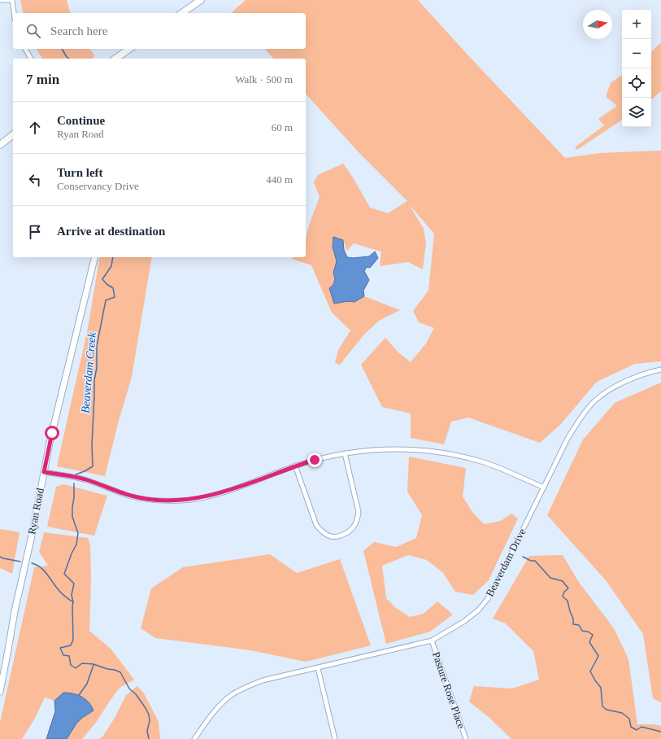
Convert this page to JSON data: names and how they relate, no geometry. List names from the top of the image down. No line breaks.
{"streets":{"main road":["Ryan Road"],"street":["Beaverdam Drive","Pasture Rose Place"]},"crossings":[["Beaverdam Drive","Pasture Rose Place"]],"water":["Beaverdam Creek"],"north":"right","page":{"map_buttons":["+","−"],"search":"Search here","heading":["7 min","Walk · 500 m"],"list":[["Continue","Ryan Road","60 m"],["Turn left","Conservancy Drive","440 m"],"Arrive at destination"]}}
